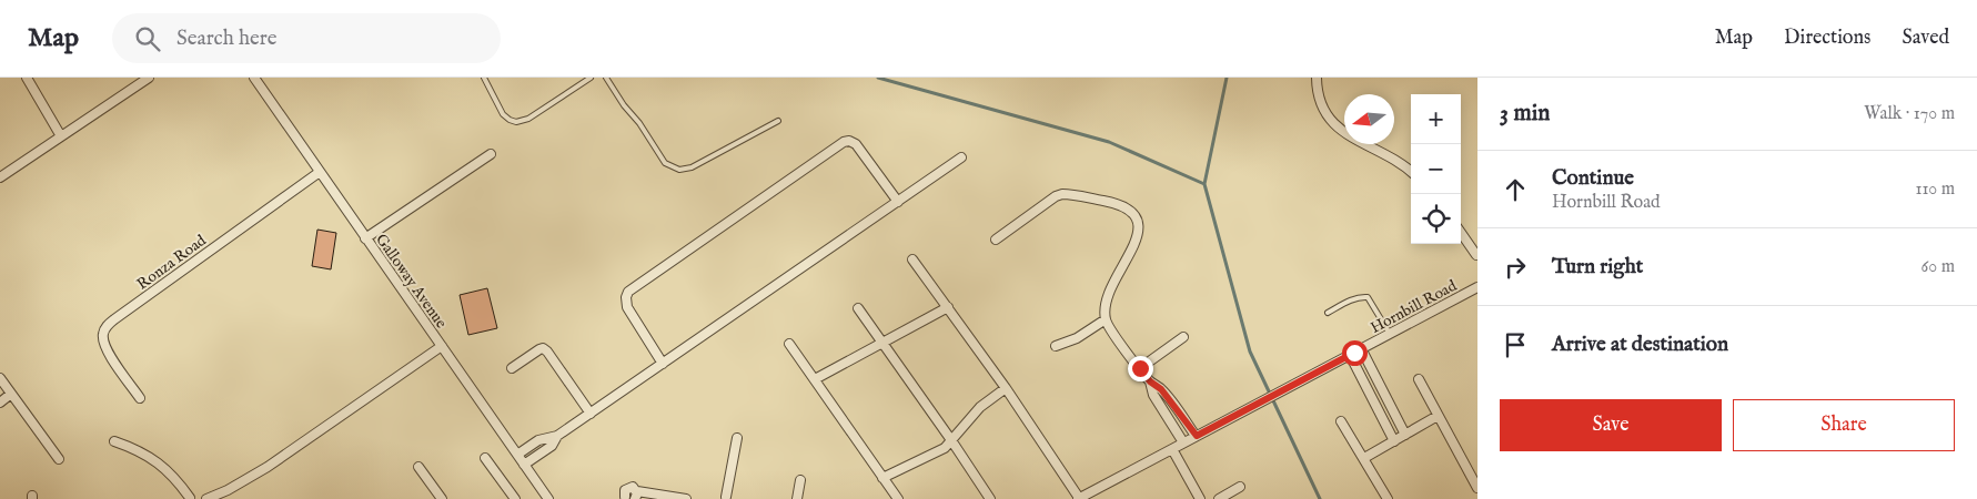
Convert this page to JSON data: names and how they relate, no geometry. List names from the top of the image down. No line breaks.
{"streets":{"street":["Ronza Road","Galloway Avenue","Hornbill Road"]},"crossings":[["Ronza Road","Galloway Avenue"]],"north":"left","page":{"header":"Map","search":"Search here","nav":["Map","Directions","Saved"],"heading":["3 min","Walk · 170 m"],"map_buttons":["+","−"],"list":[["Continue","Hornbill Road","110 m"],["Turn right","60 m"],"Arrive at destination"],"buttons":["Save","Share"]}}
